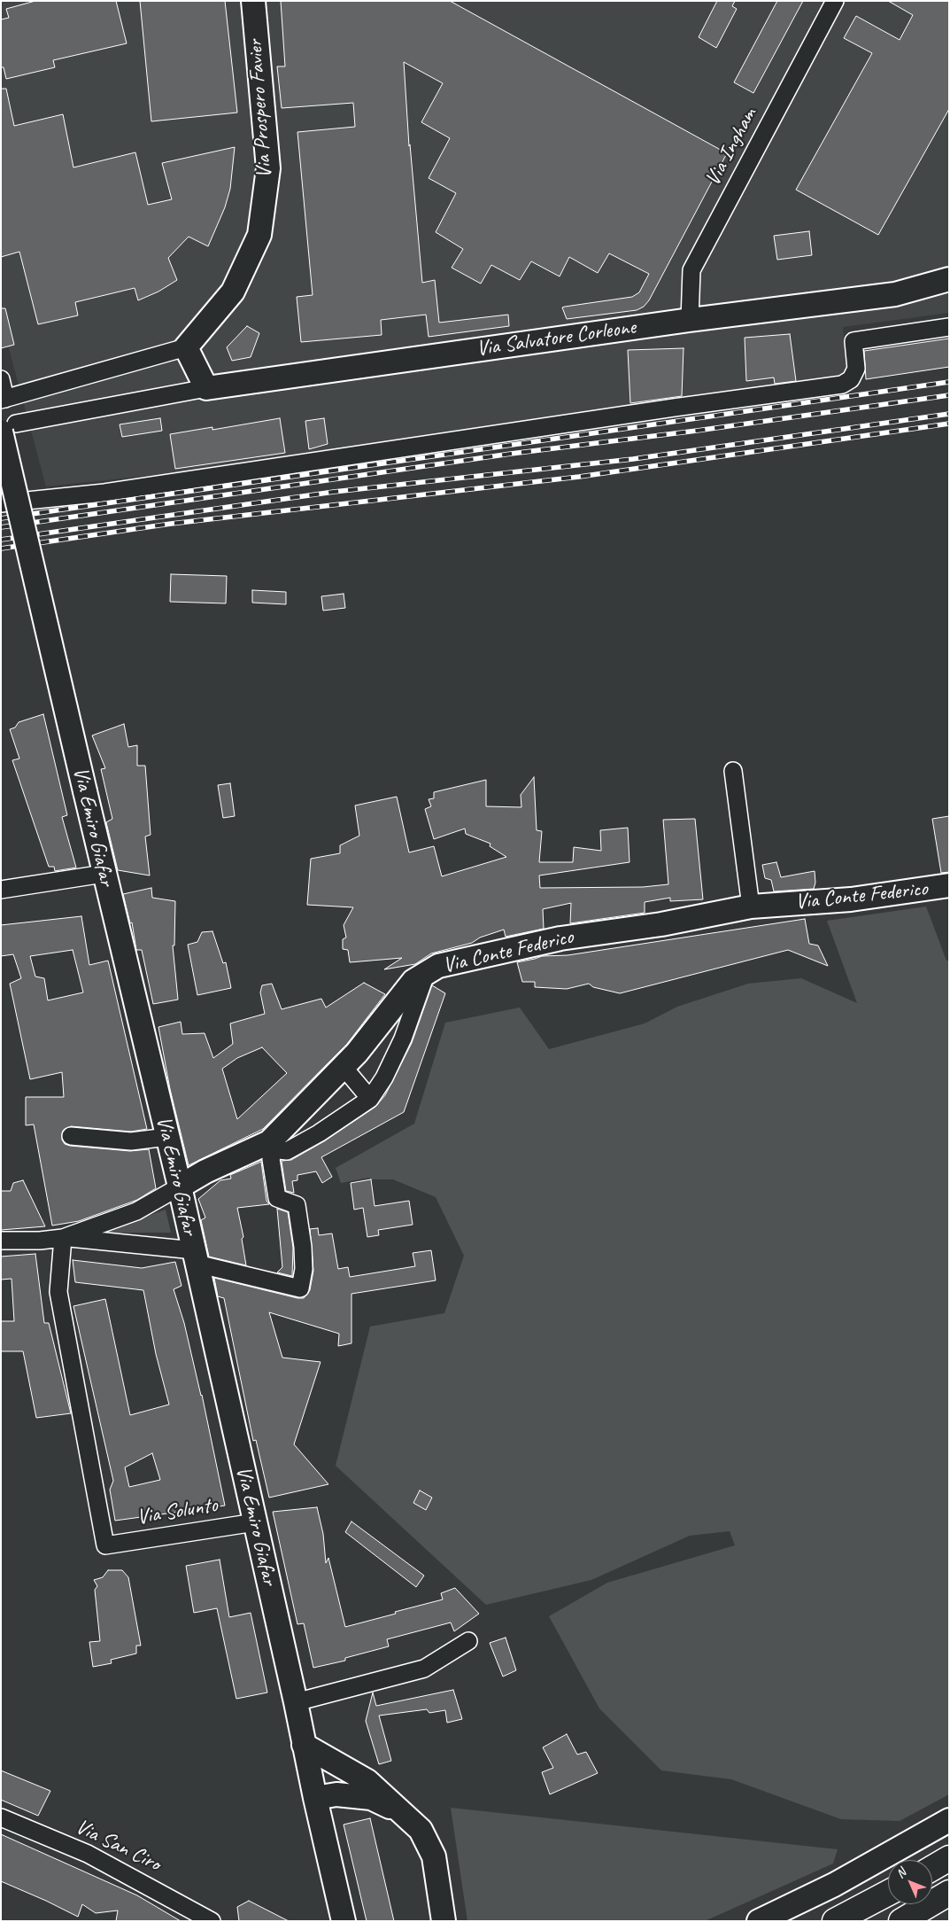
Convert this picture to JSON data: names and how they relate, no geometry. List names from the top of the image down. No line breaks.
{"streets":{"street":["Via Prospero Favier","Via Ingham","Via Salvatore Corleone","Via Emiro Giafar","Via Conte Federico","Via Solunto","Via San Ciro"]},"crossings":[["Via Ingham","Via Salvatore Corleone"],["Via Emiro Giafar","Via Conte Federico"],["Via Emiro Giafar","Via Solunto"],["Via Conte Federico","Via Solunto"]],"north":"top left"}
